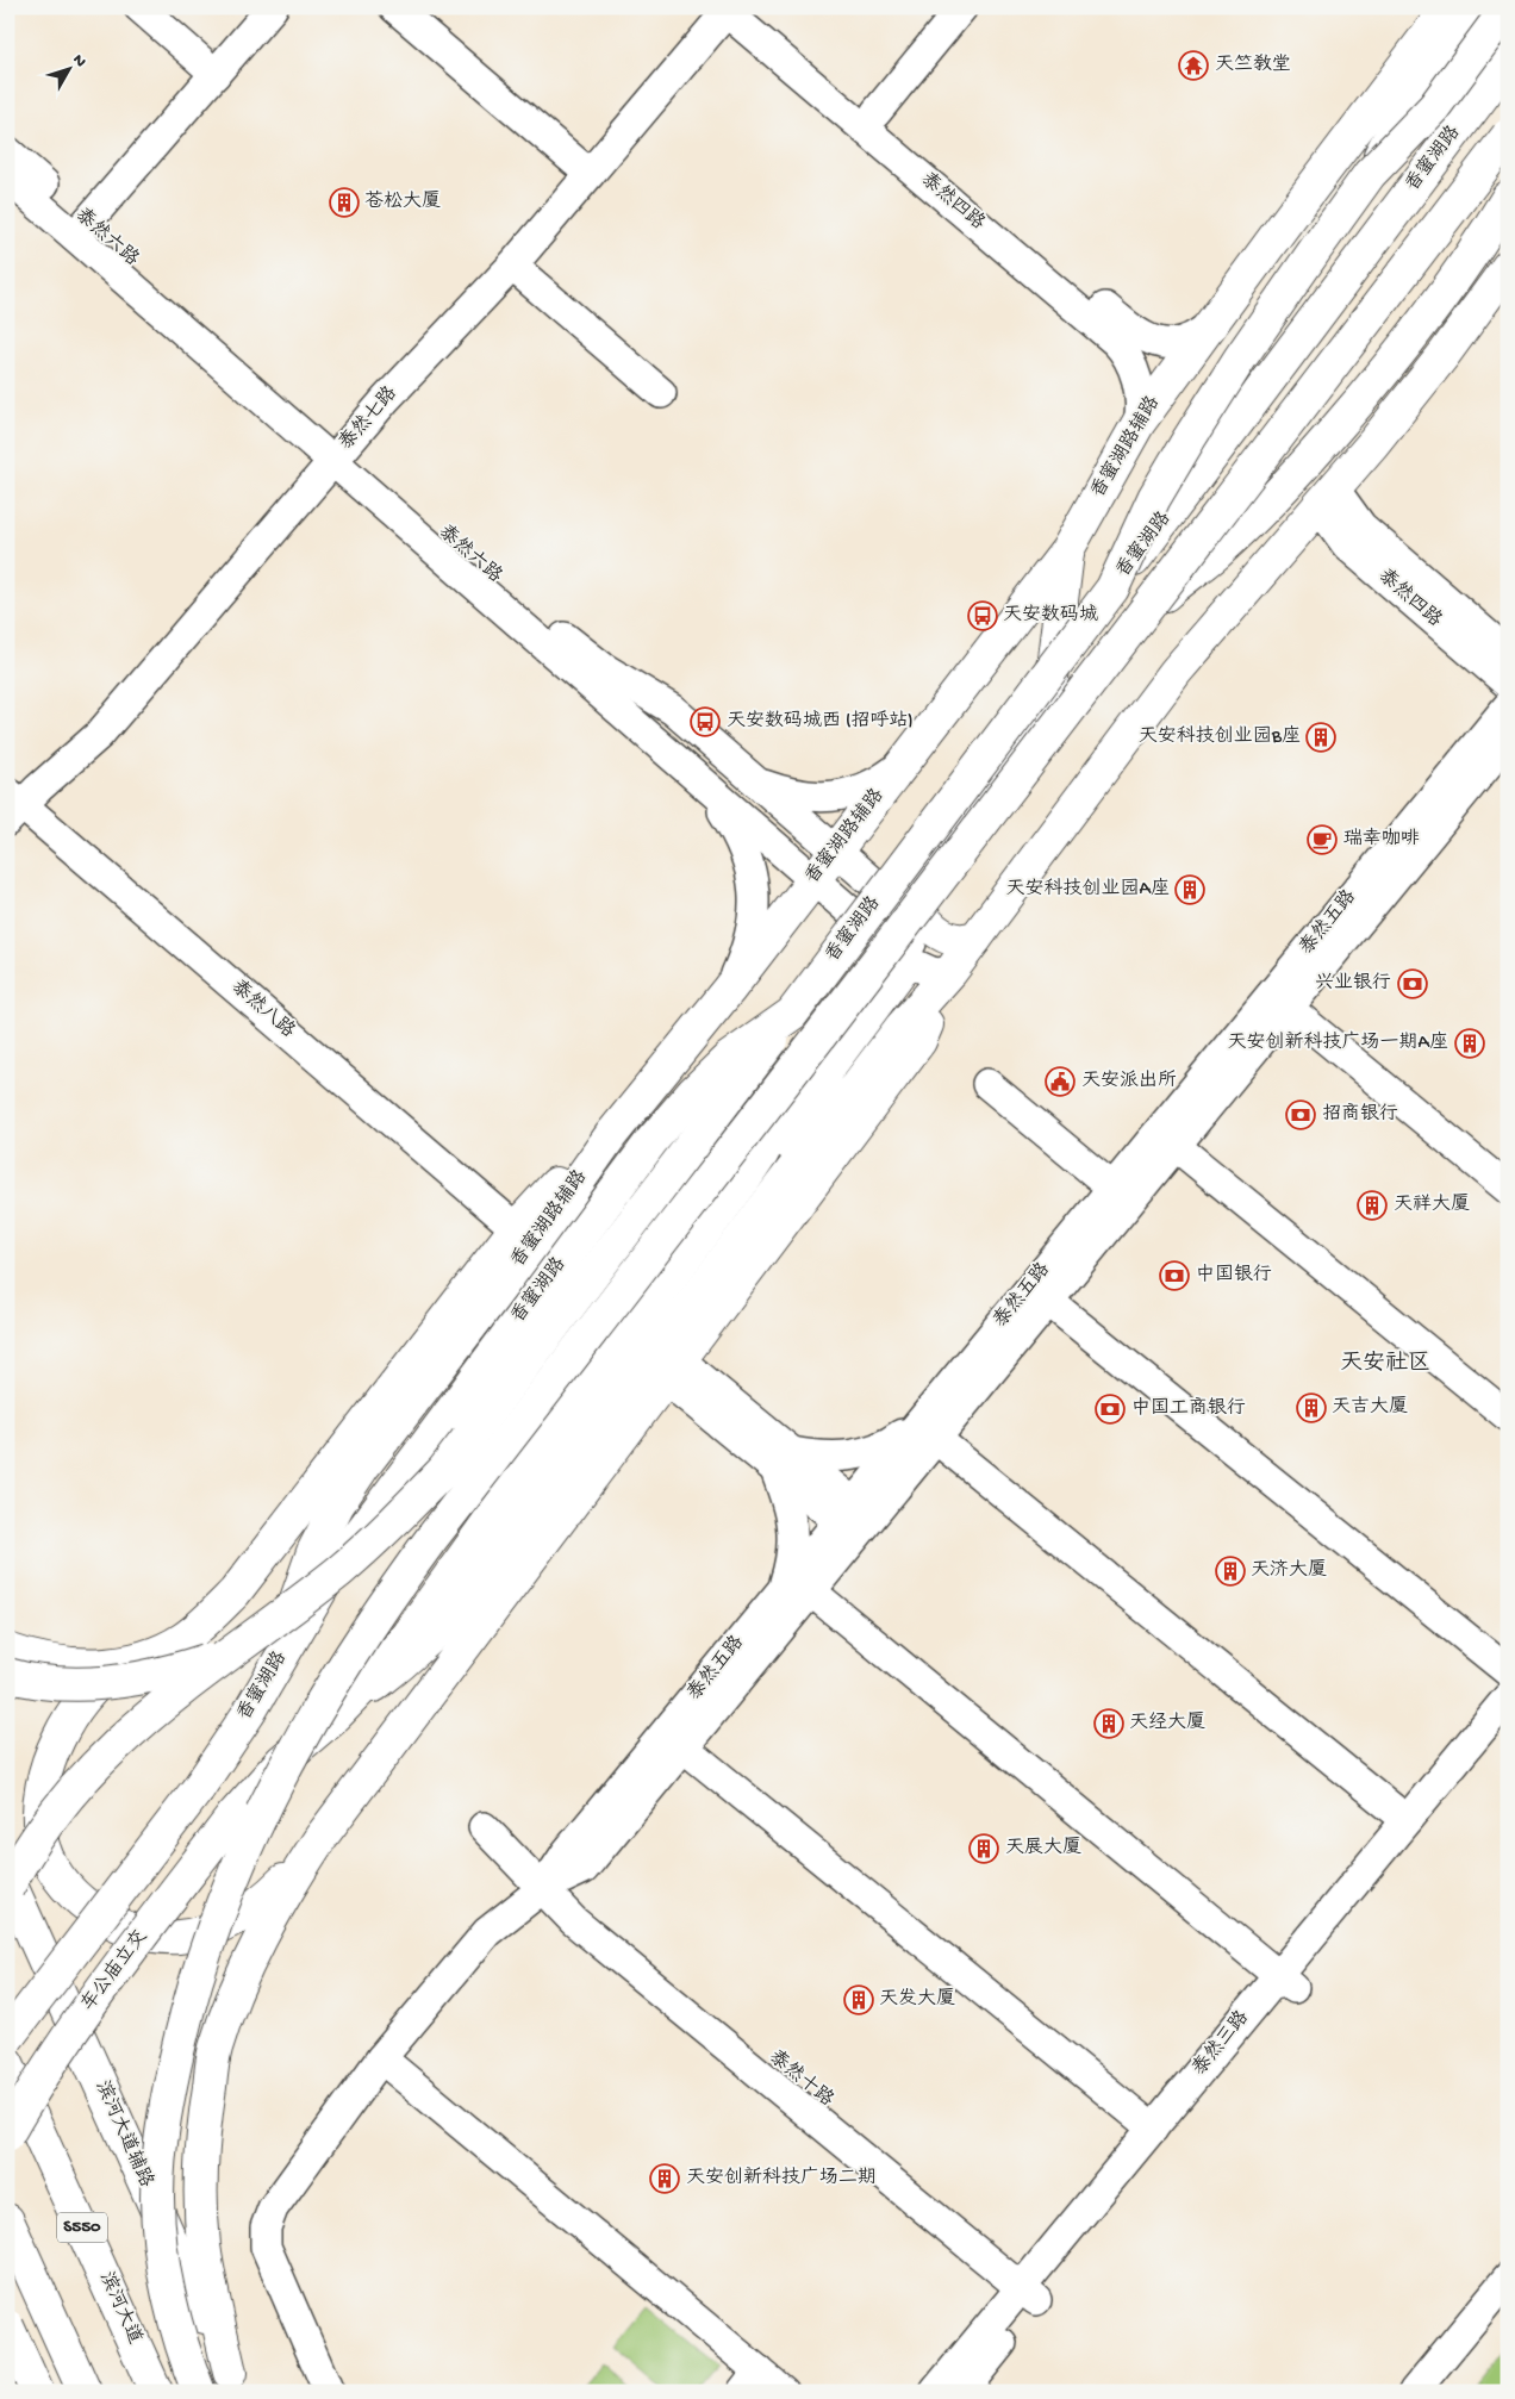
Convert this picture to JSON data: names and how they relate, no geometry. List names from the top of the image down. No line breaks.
{"streets":{"main road":["香蜜湖路","香蜜湖路辅路","车公庙立交","滨河大道辅路","S550","滨河大道"],"street":["泰然四路","泰然六路","泰然七路","泰然五路","泰然八路","泰然三路","泰然十路"]},"crossings":[["香蜜湖路","香蜜湖路辅路"],["香蜜湖路","车公庙立交"],["泰然四路","泰然七路"],["泰然四路","香蜜湖路辅路"],["泰然六路","泰然七路"],["泰然六路","香蜜湖路辅路"],["泰然七路","泰然八路"],["泰然五路","泰然十路"],["泰然三路","泰然十路"]],"districts":["天安社区"],"places":{"temple":["天竺教堂"],"building":["苍松大厦","天安科技创业园B座","天安科技创业园A座","天安创新科技广场一期A座","天祥大厦","天吉大厦","天济大厦","天经大厦","天展大厦","天发大厦","天安创新科技广场二期"],"bus stop":["天安数码城","天安数码城西 (招呼站)"],"cafe":["瑞幸咖啡"],"bank":["兴业银行","招商银行","中国银行","中国工商银行"],"public building":["天安派出所"]},"north":"top right"}
